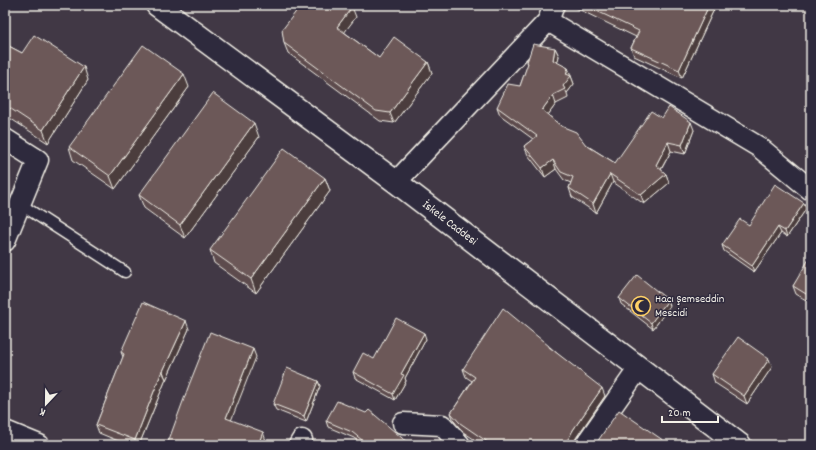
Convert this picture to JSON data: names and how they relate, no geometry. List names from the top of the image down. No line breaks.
{"streets":{"main road":["İskele Caddesi"]},"places":{"mosque":["Hacı Şemseddin Mescidi"]},"scale_bar":"20 m","north":"bottom"}
